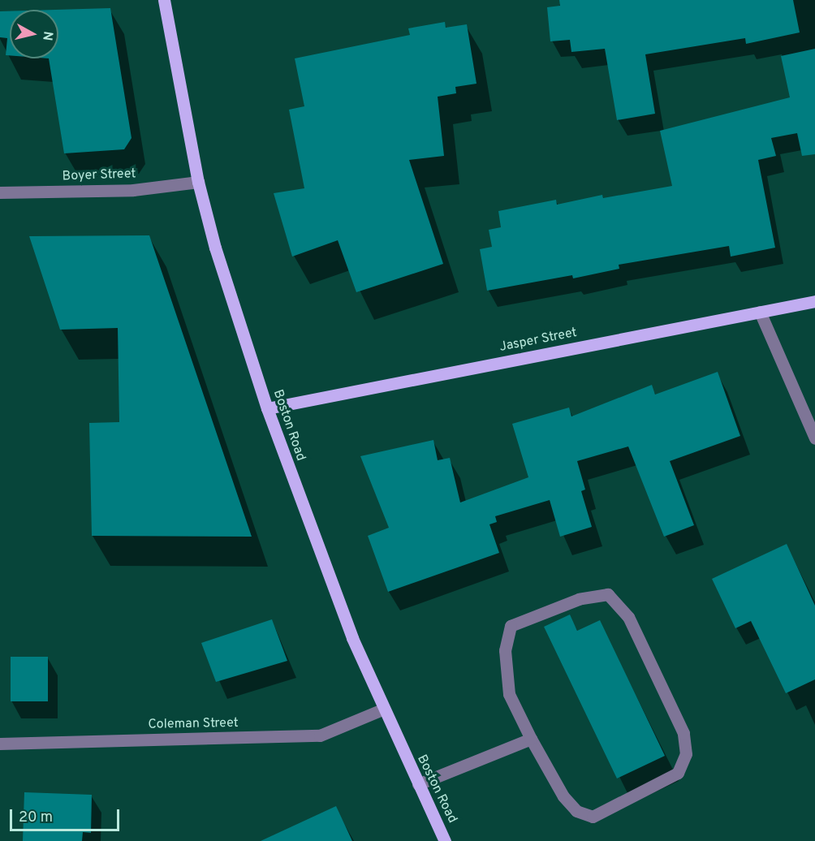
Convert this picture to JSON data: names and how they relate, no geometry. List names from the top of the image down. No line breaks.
{"streets":{"main road":["Jasper Street","Boston Road"],"street":["Boyer Street","Coleman Street"]},"crossings":[["Boyer Street","Boston Road"],["Jasper Street","Boston Road"],["Boston Road","Coleman Street"]],"scale_bar":"20 m","north":"right"}
